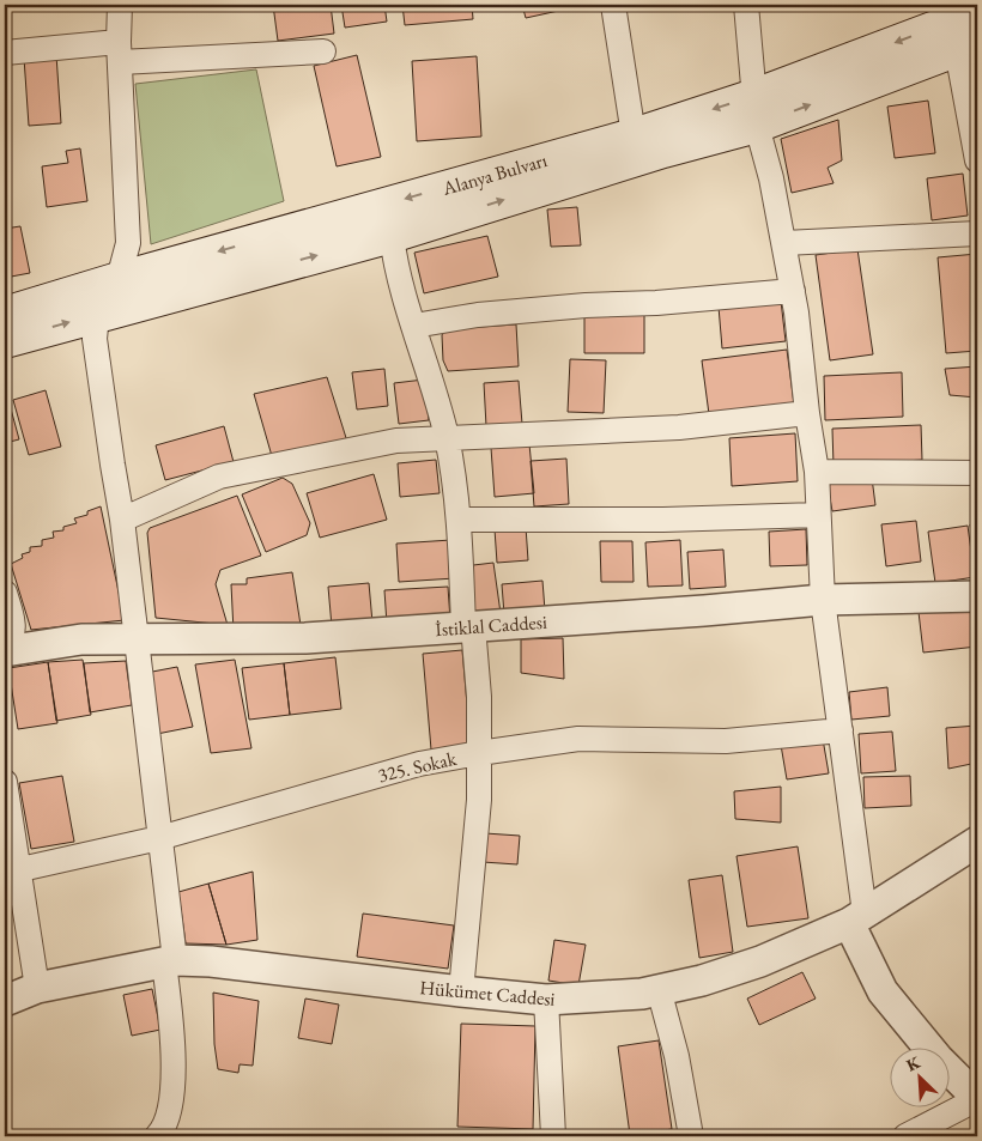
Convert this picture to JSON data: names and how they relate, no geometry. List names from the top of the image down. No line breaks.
{"streets":{"main road":["Alanya Bulvarı"],"street":["İstiklal Caddesi","325. Sokak","Hükümet Caddesi"]},"north":"top left"}
